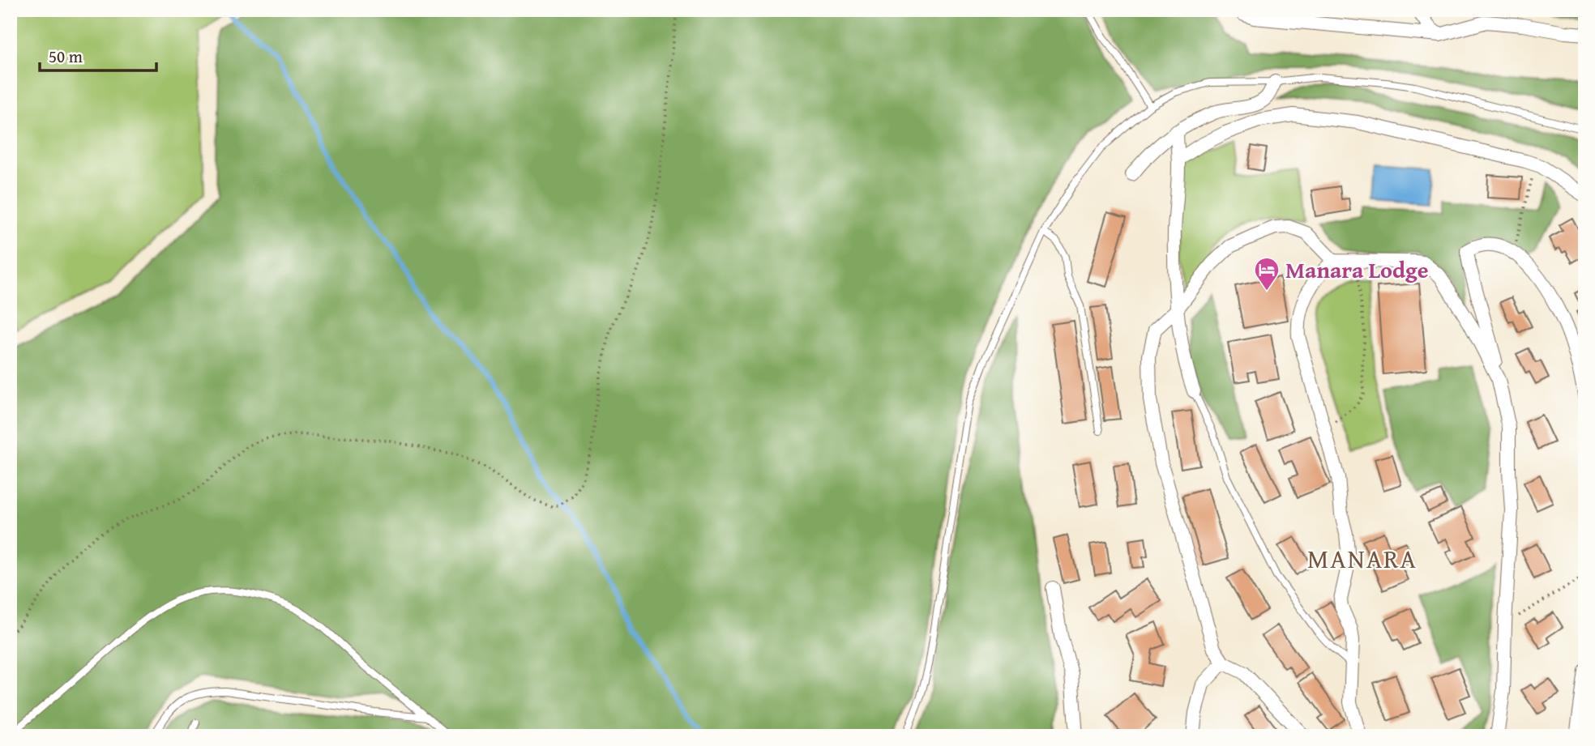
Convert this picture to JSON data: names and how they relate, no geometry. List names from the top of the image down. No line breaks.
{"districts":["MANARA"],"places":{"hotel":["Manara Lodge"]},"scale_bar":"50 m"}
